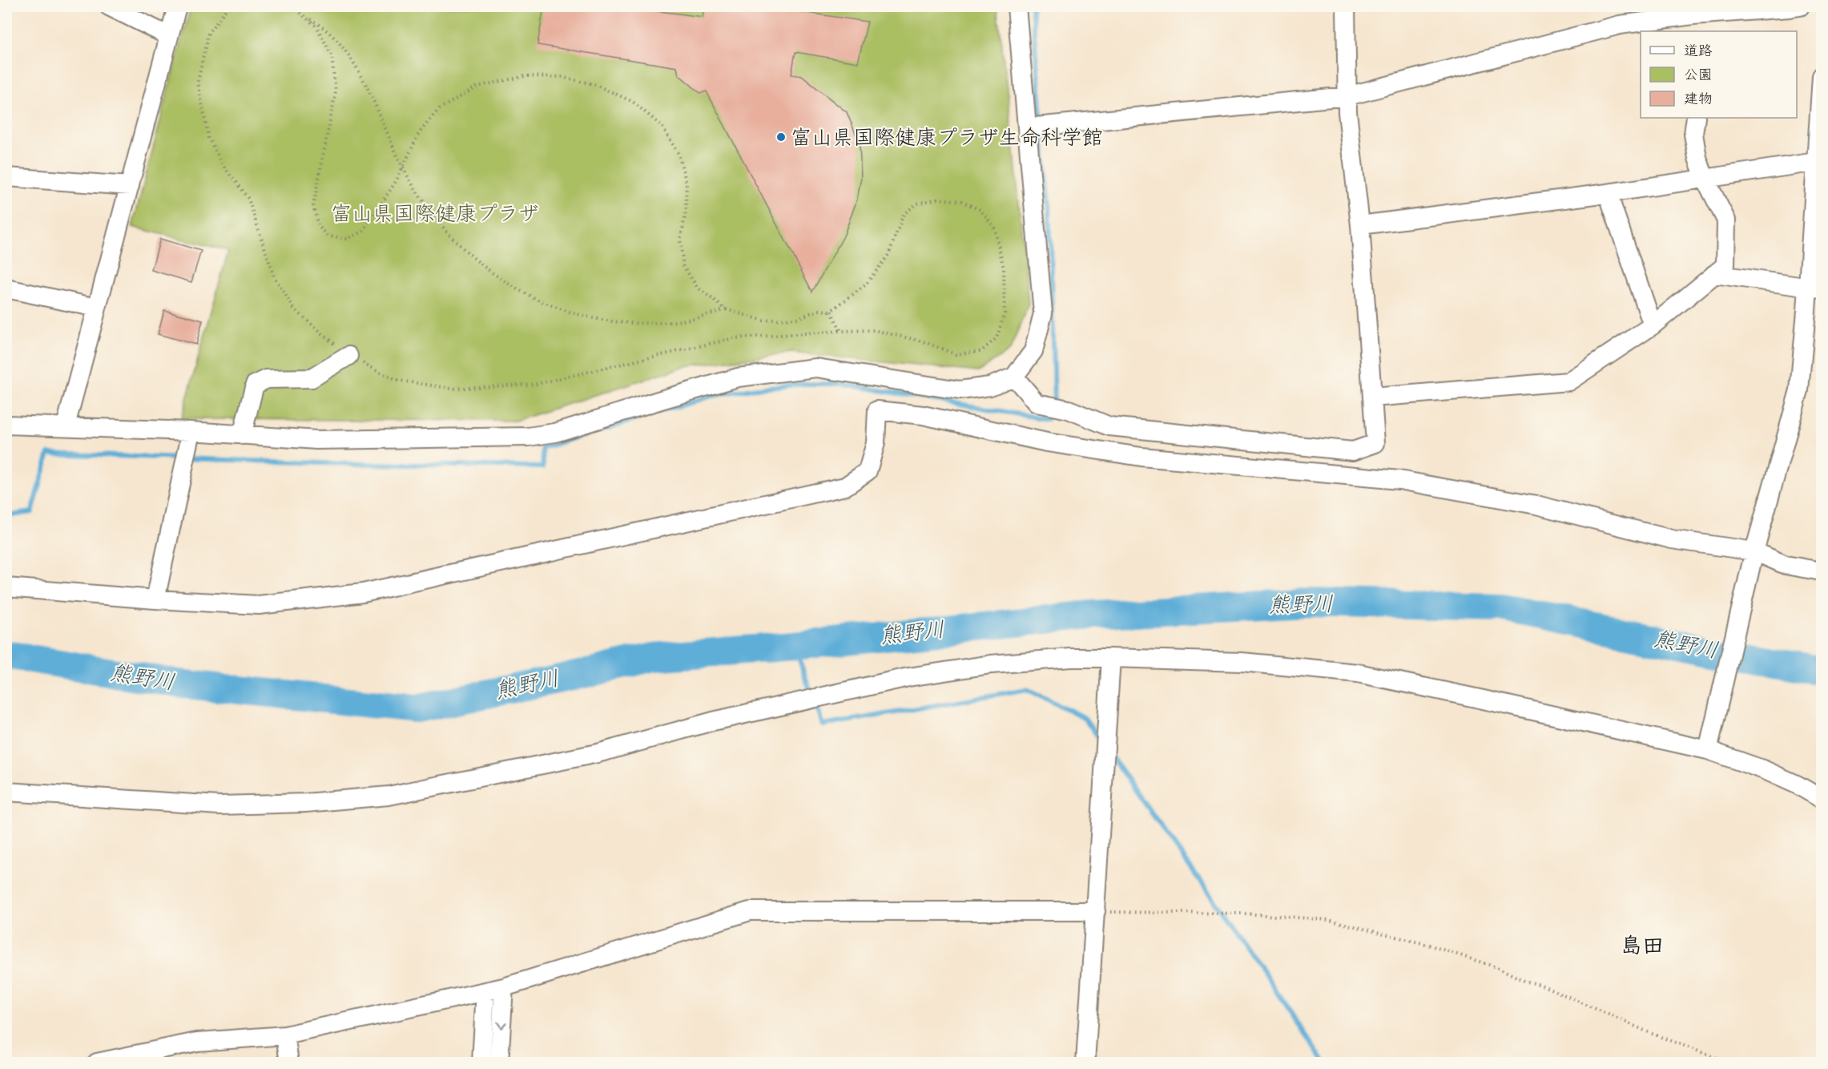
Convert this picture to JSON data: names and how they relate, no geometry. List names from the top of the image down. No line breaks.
{"districts":["島田"],"water":["熊野川"],"parks":["富山県国際健康プラザ"],"places":["富山県国際健康プラザ生命科学館"],"legend":["道路","公園","建物"]}
